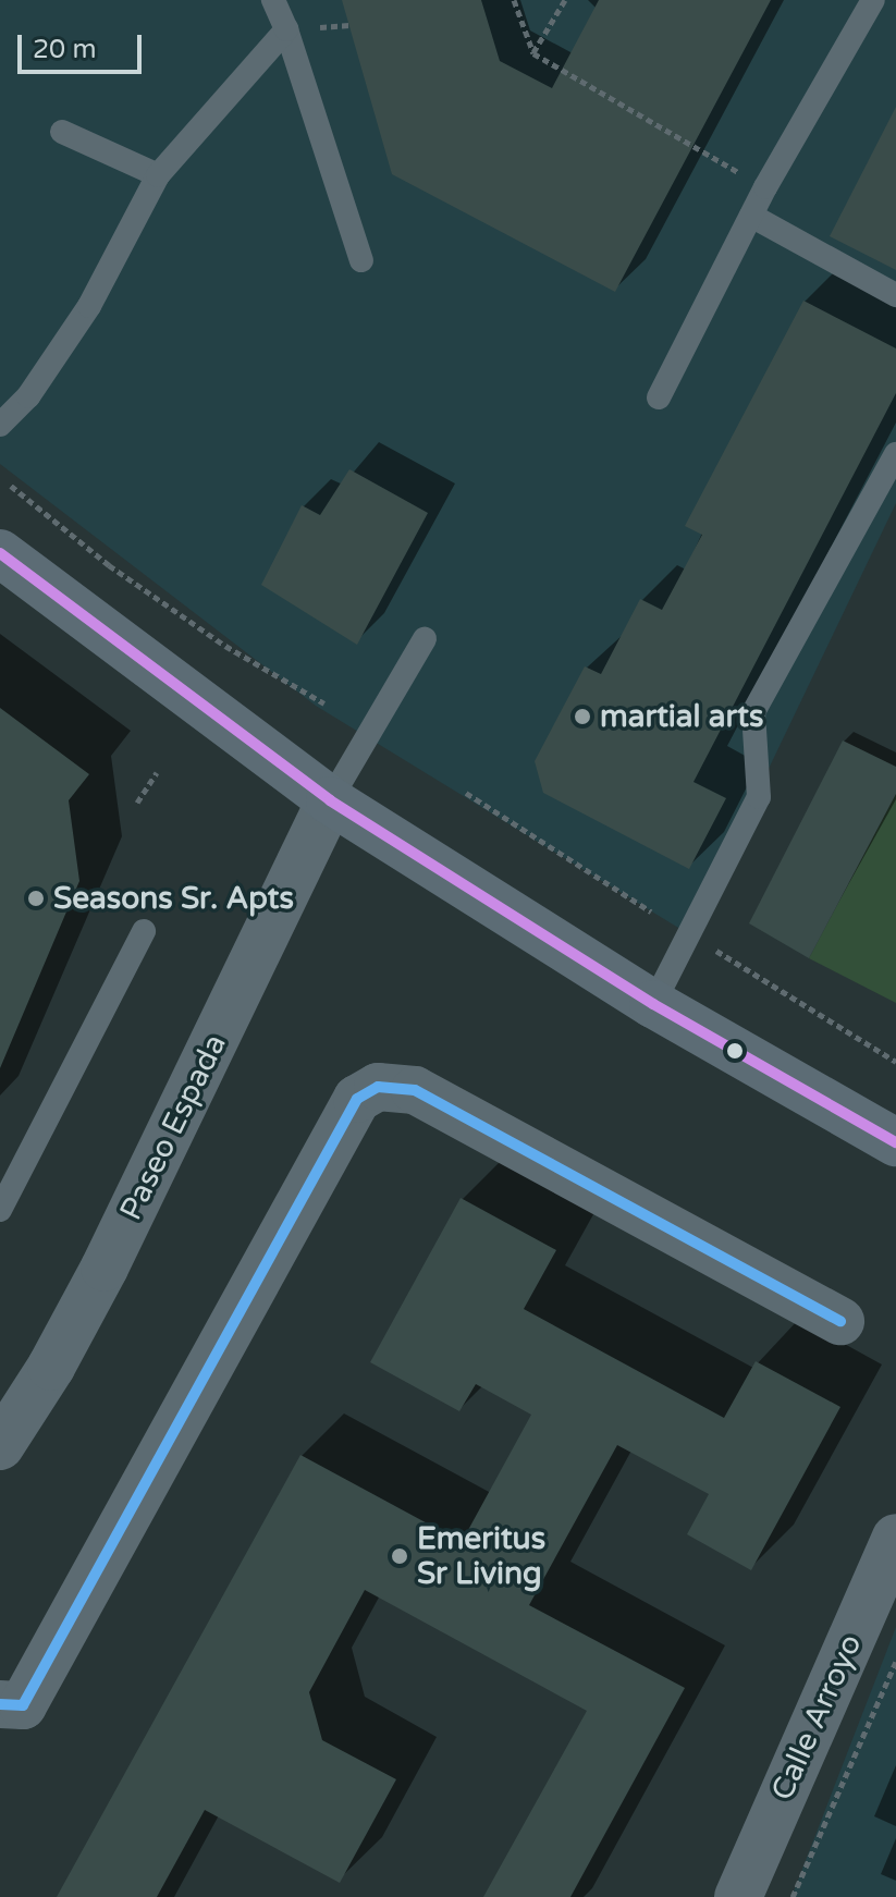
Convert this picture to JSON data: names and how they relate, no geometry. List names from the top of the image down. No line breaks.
{"streets":{"street":["Paseo Espada","Calle Arroyo"]},"places":["martial arts","Seasons Sr. Apts","Emeritus Sr Living"],"scale_bar":"20 m"}
